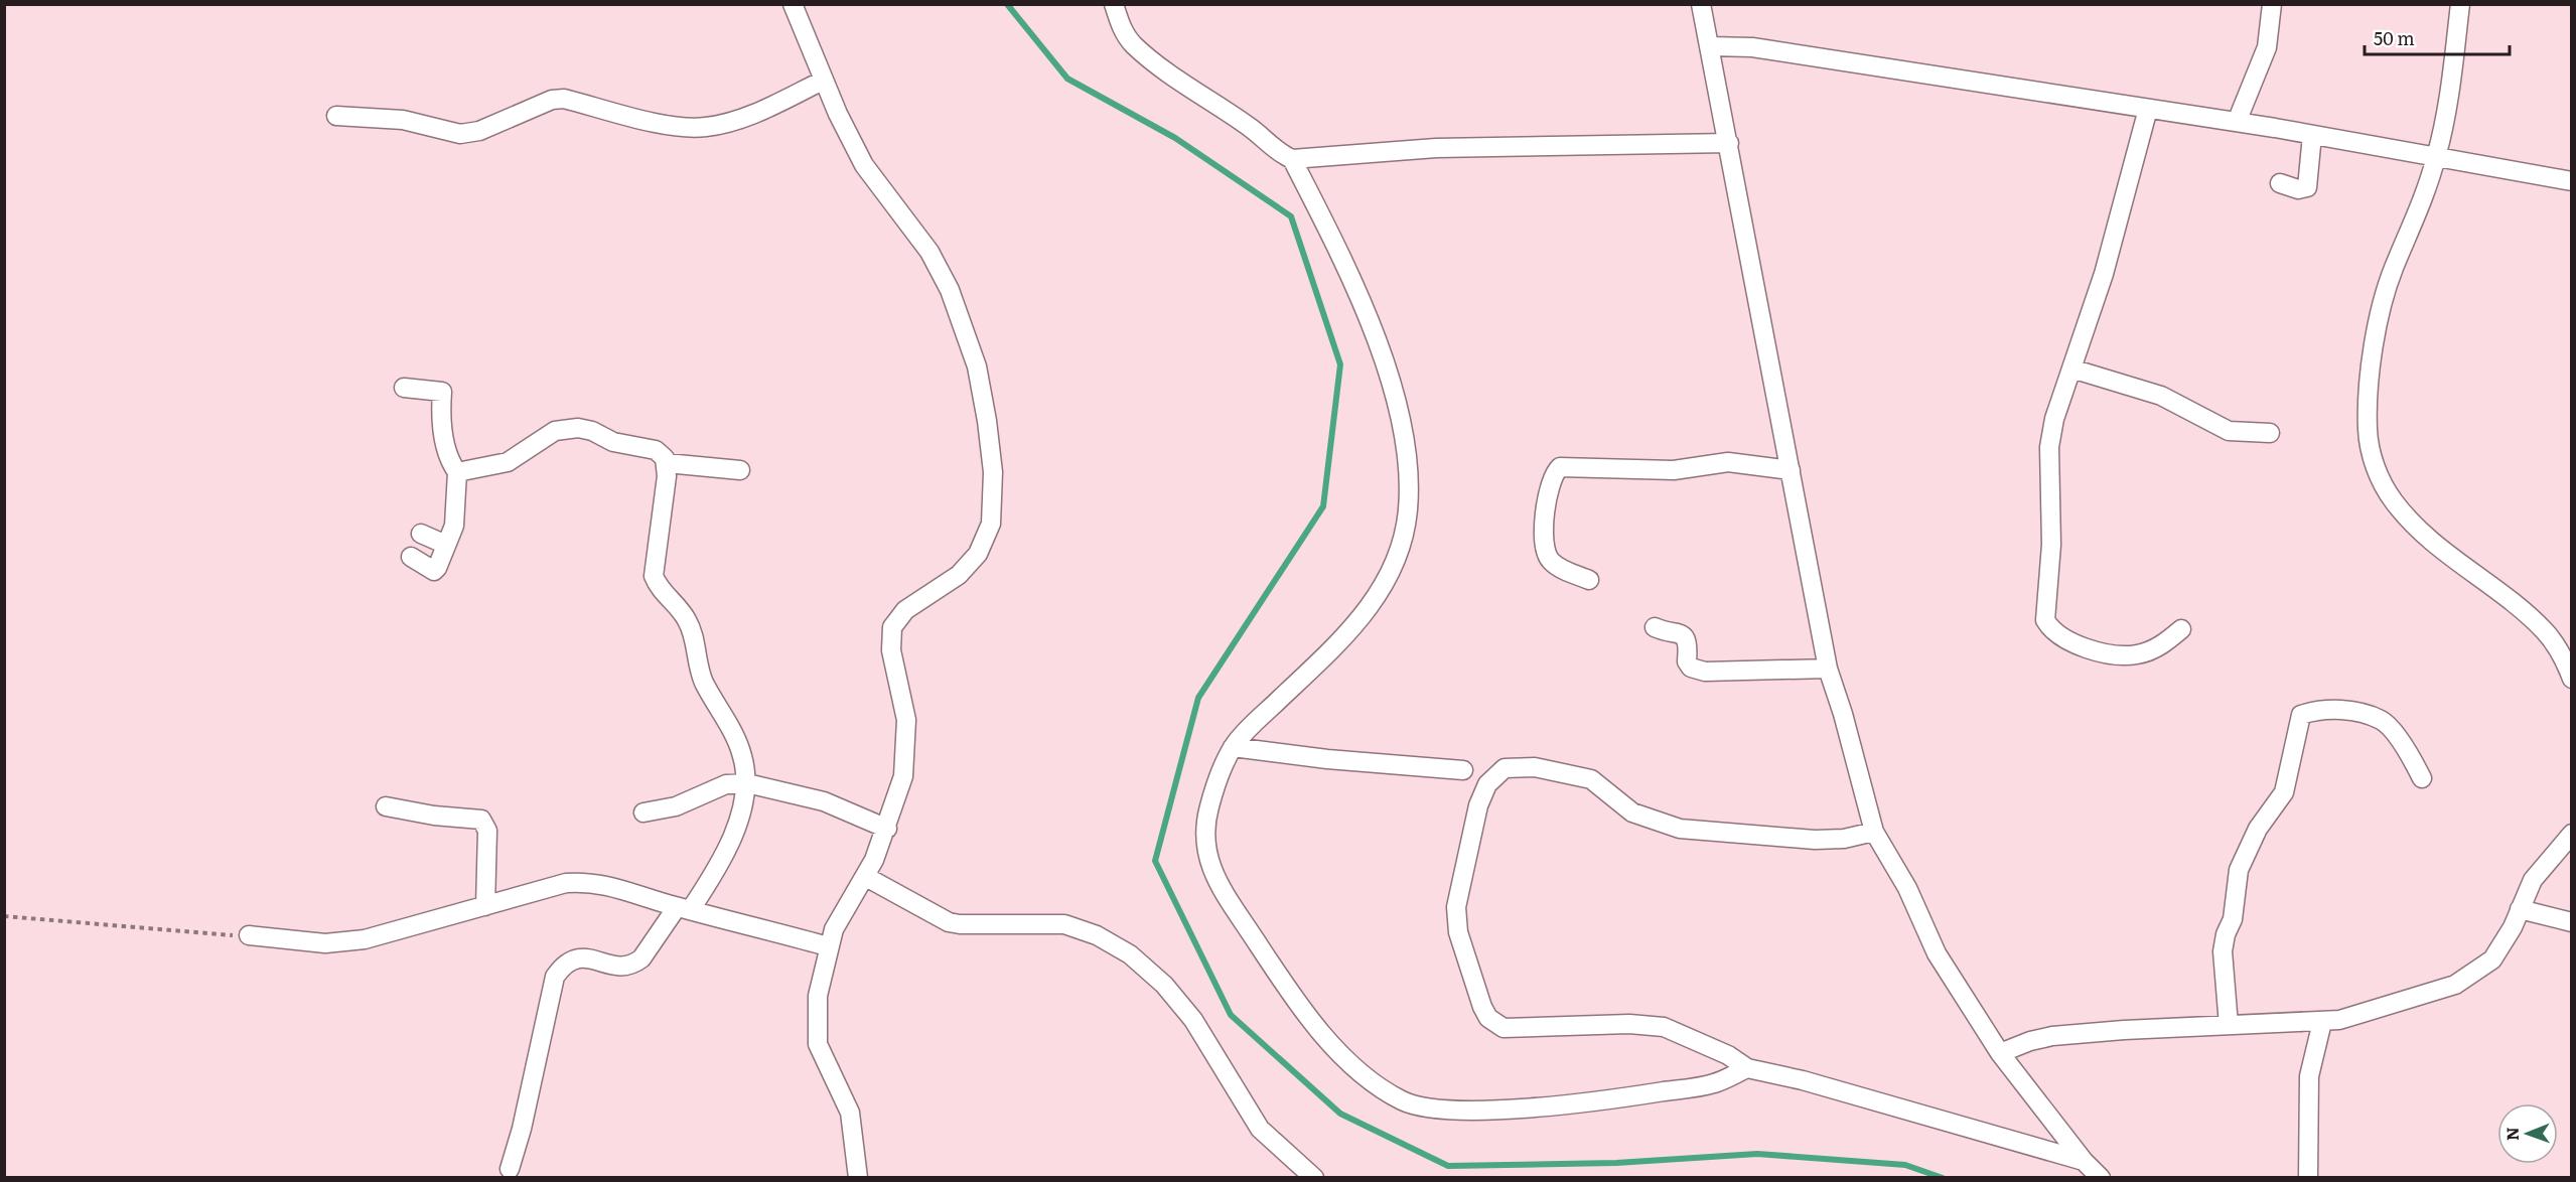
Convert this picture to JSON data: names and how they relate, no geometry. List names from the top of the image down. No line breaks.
{"scale_bar":"50 m","north":"left"}
